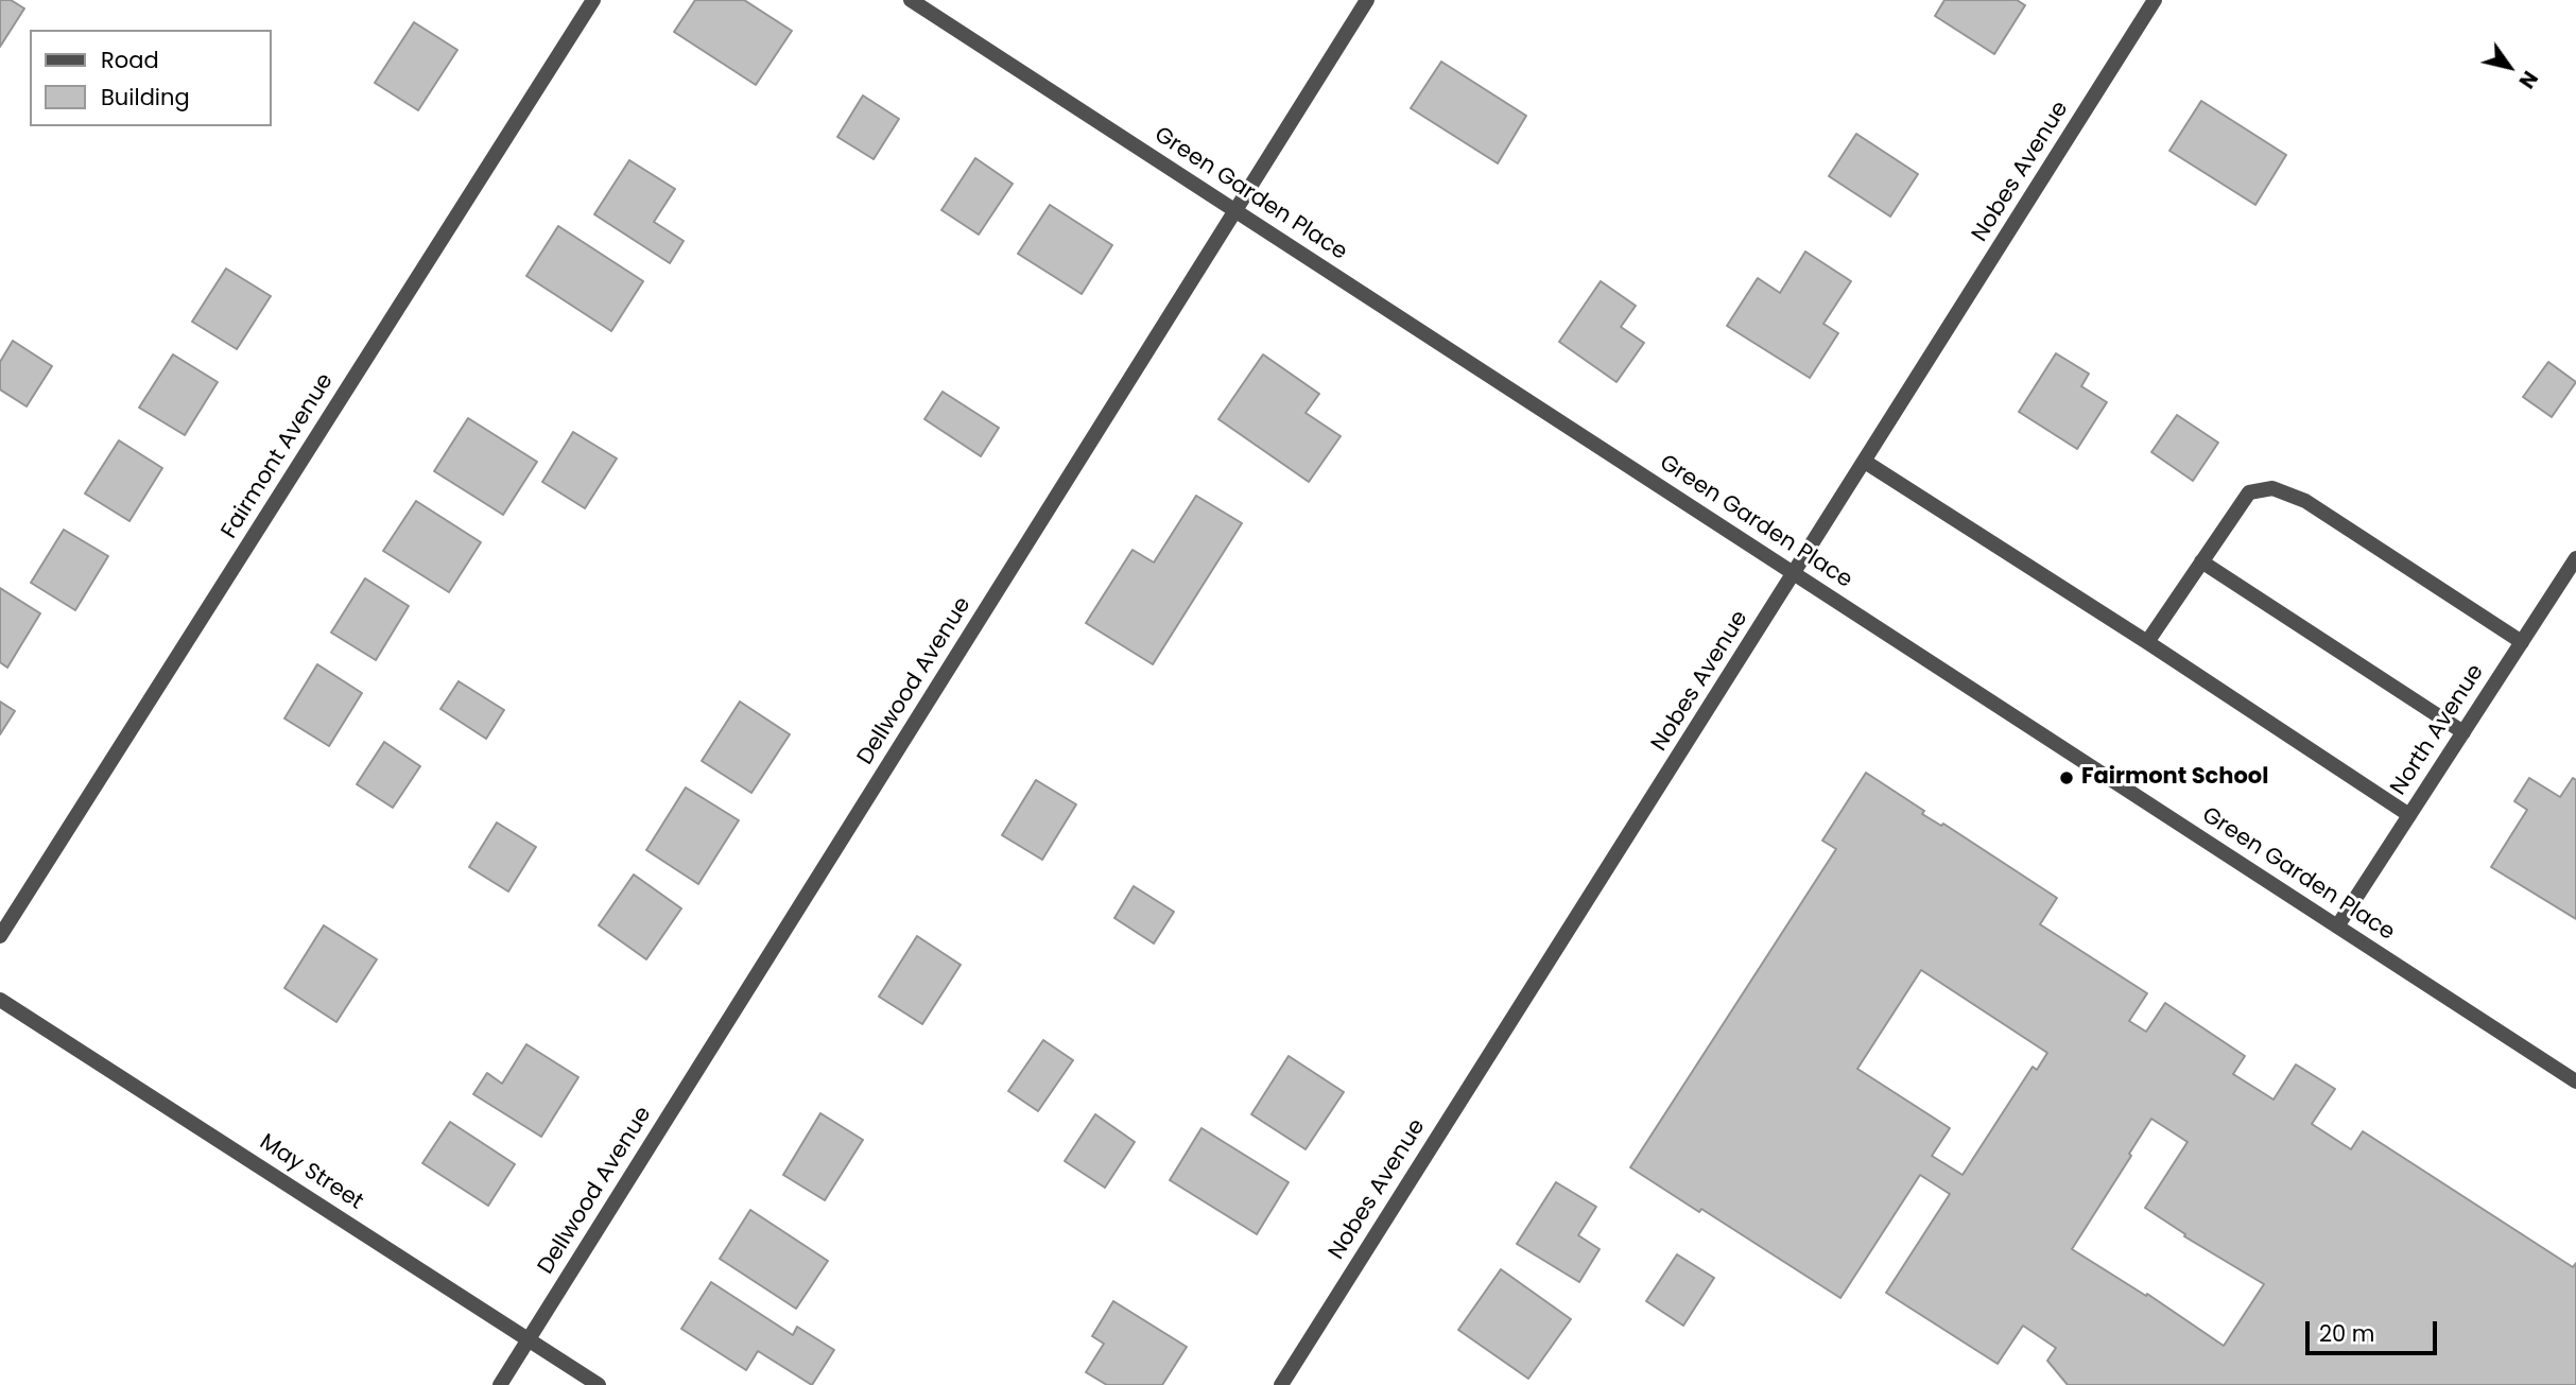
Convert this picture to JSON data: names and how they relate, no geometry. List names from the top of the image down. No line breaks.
{"streets":{"street":["Nobes Avenue","Green Garden Place","Fairmont Avenue","Dellwood Avenue","North Avenue","May Street"]},"crossings":[["Nobes Avenue","Green Garden Place"],["Green Garden Place","Dellwood Avenue"],["Green Garden Place","North Avenue"],["Dellwood Avenue","May Street"]],"places":["Fairmont School"],"legend":["Road","Building"],"scale_bar":"20 m","north":"bottom right"}
